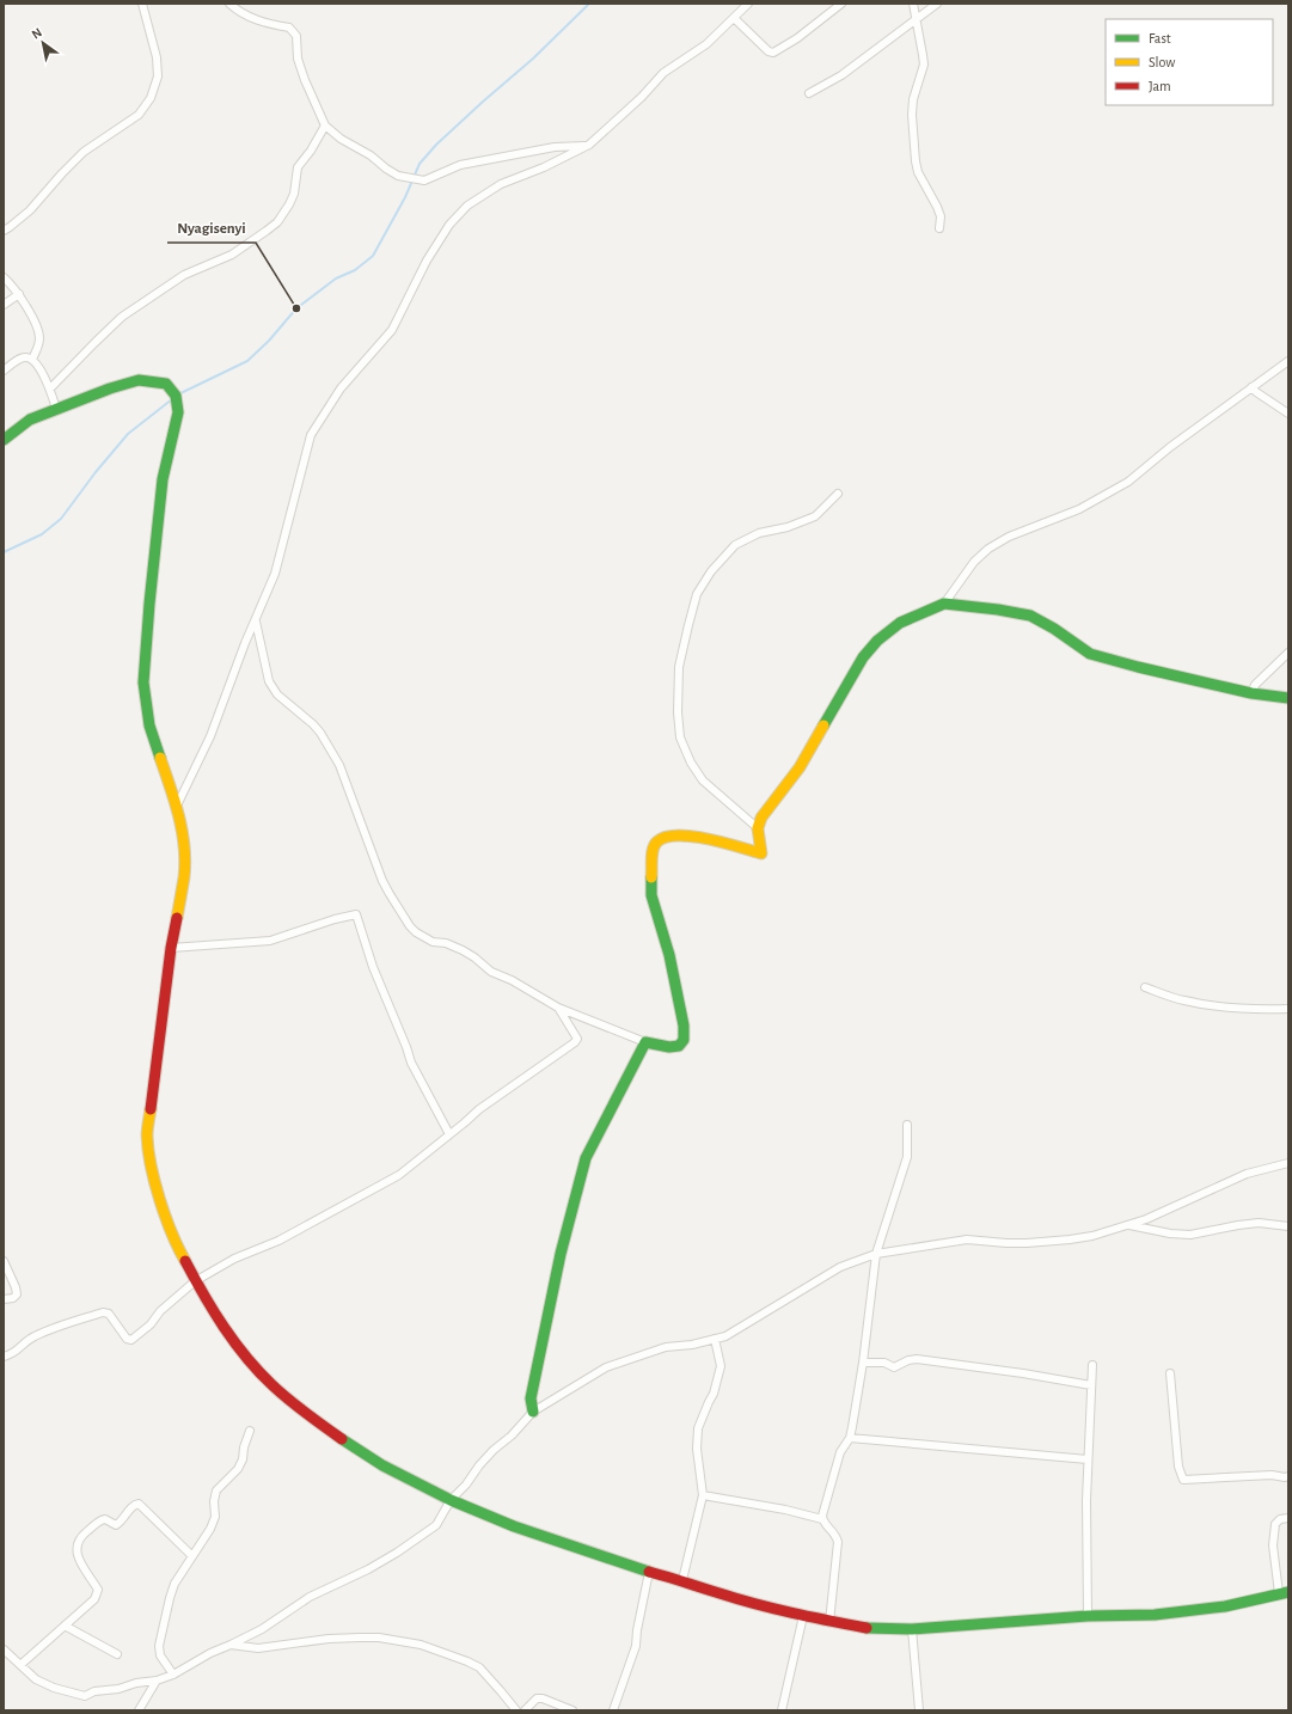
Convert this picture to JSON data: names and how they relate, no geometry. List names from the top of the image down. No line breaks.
{"places":["Nyagisenyi"],"legend":["Fast","Slow","Jam"],"north":"top left"}
